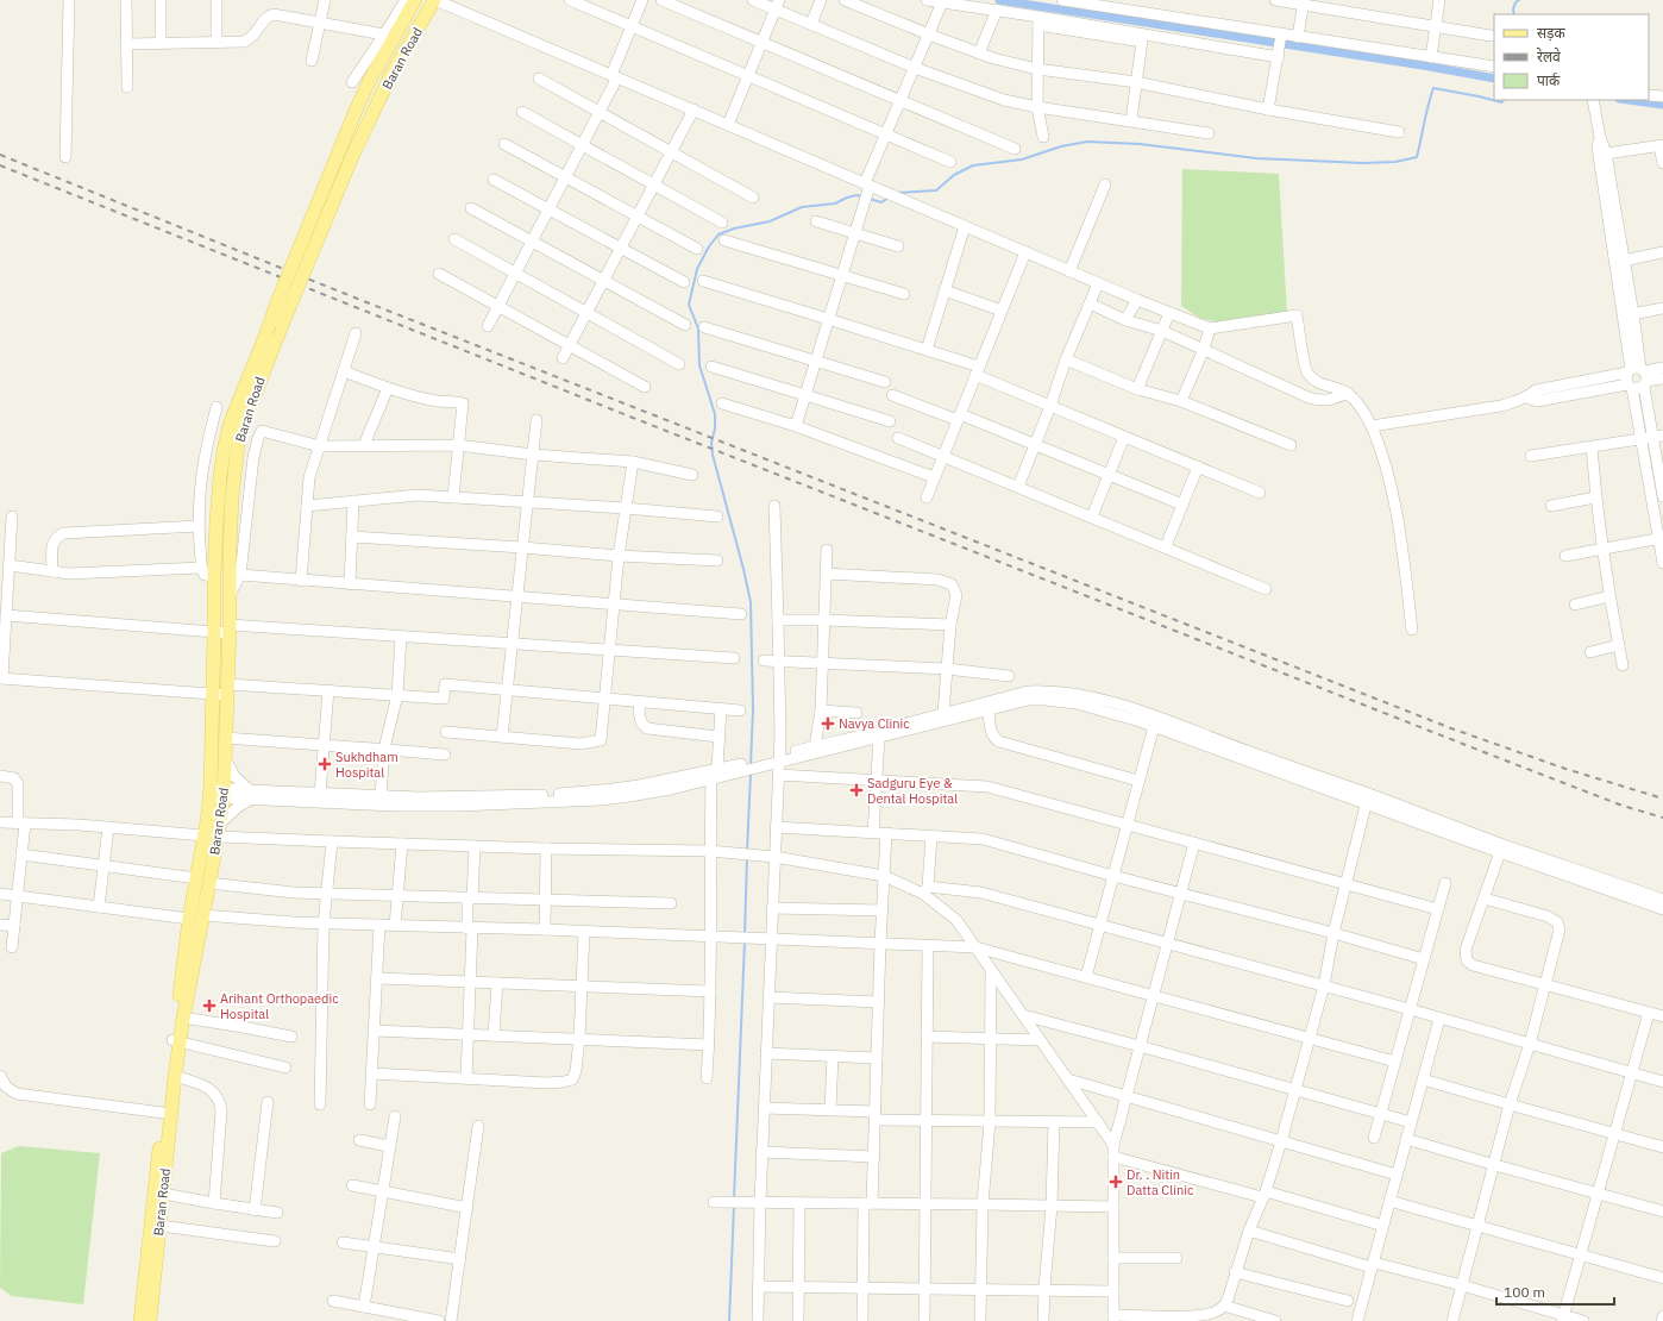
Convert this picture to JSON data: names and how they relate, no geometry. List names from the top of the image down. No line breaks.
{"streets":{"main road":["Baran Road"]},"places":{"health":["Navya Clinic","Sukhdham Hospital","Sadguru Eye & Dental Hospital","Arihant Orthopaedic Hospital","Dr. . Nitin Datta Clinic"]},"legend":["सड़क","रेलवे","पार्क"],"scale_bar":"100 m"}
